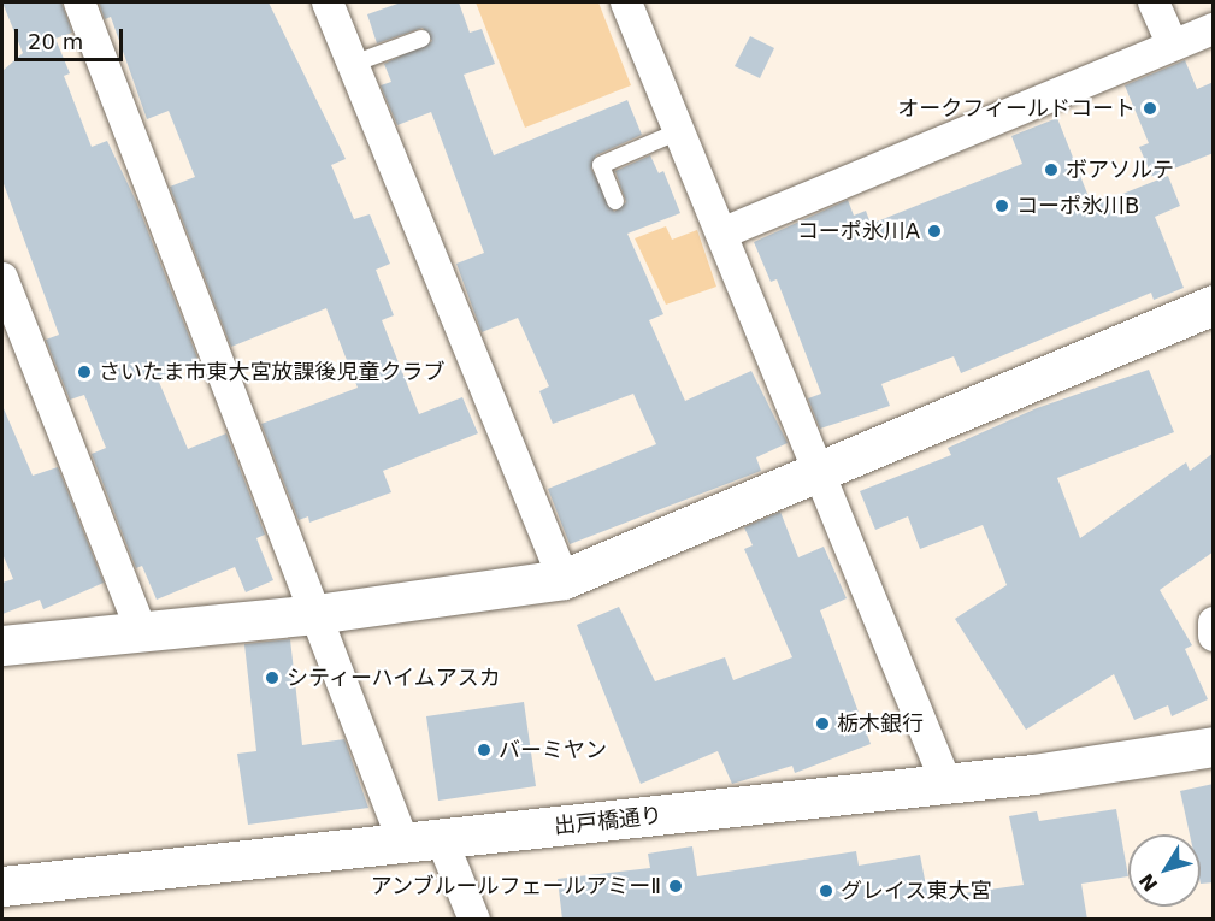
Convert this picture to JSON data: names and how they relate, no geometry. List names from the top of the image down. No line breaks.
{"streets":{"street":["出戸橋通り"]},"places":["オークフィールドコート","ボアソルテ","コーポ氷川B","コーポ氷川A","さいたま市東大宮放課後児童クラブ","シティーハイムアスカ","栃木銀行","バーミヤン","アンブルールフェールアミーⅡ","グレイス東大宮"],"scale_bar":"20 m","north":"bottom left"}
